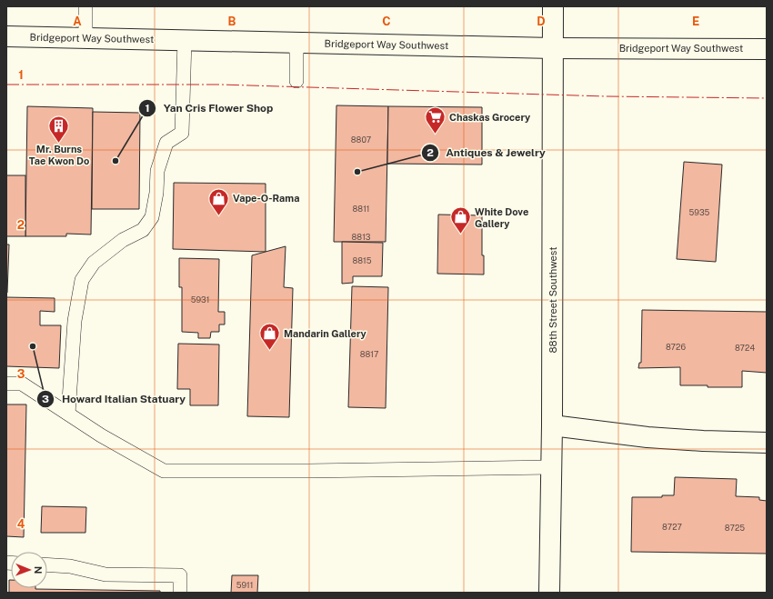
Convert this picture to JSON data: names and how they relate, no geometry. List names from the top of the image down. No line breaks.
{"streets":{"street":["Bridgeport Way Southwest","88th Street Southwest"]},"crossings":[["Bridgeport Way Southwest","88th Street Southwest"]],"places":{"supermarket":["Chaskas Grocery"],"building":["Mr. Burns Tae Kwon Do"],"other":["Yan Cris Flower Shop","Antiques & Jewelry","Howard Italian Statuary"],"shop":["Vape-O-Rama","White Dove Gallery","Mandarin Gallery"]},"house_numbers":["8807","8811","5935","8813","8815","5931","8726","8724","8817","8727","8725","5911"],"north":"right","grid":{"columns":["A","B","C","D","E"],"rows":["1","2","3","4"]}}
